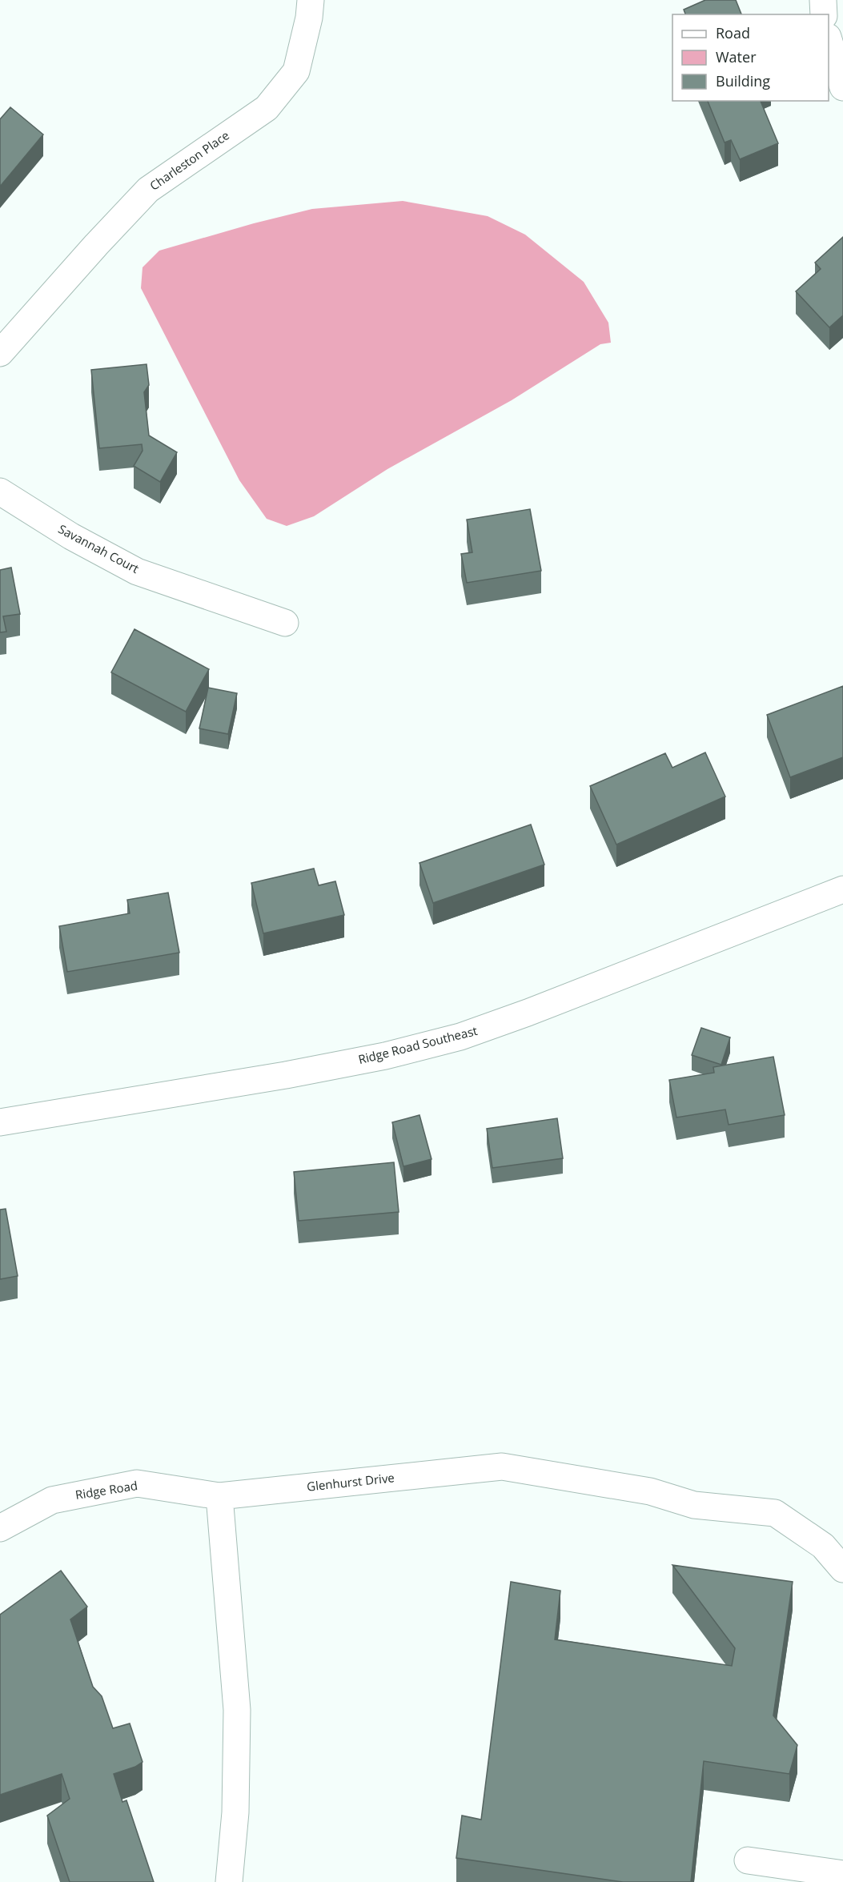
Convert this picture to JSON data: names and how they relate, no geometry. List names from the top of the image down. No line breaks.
{"streets":{"street":["Charleston Place","Savannah Court","Ridge Road Southeast","Glenhurst Drive","Ridge Road"]},"crossings":[["Glenhurst Drive","Ridge Road"]],"legend":["Road","Water","Building"]}
